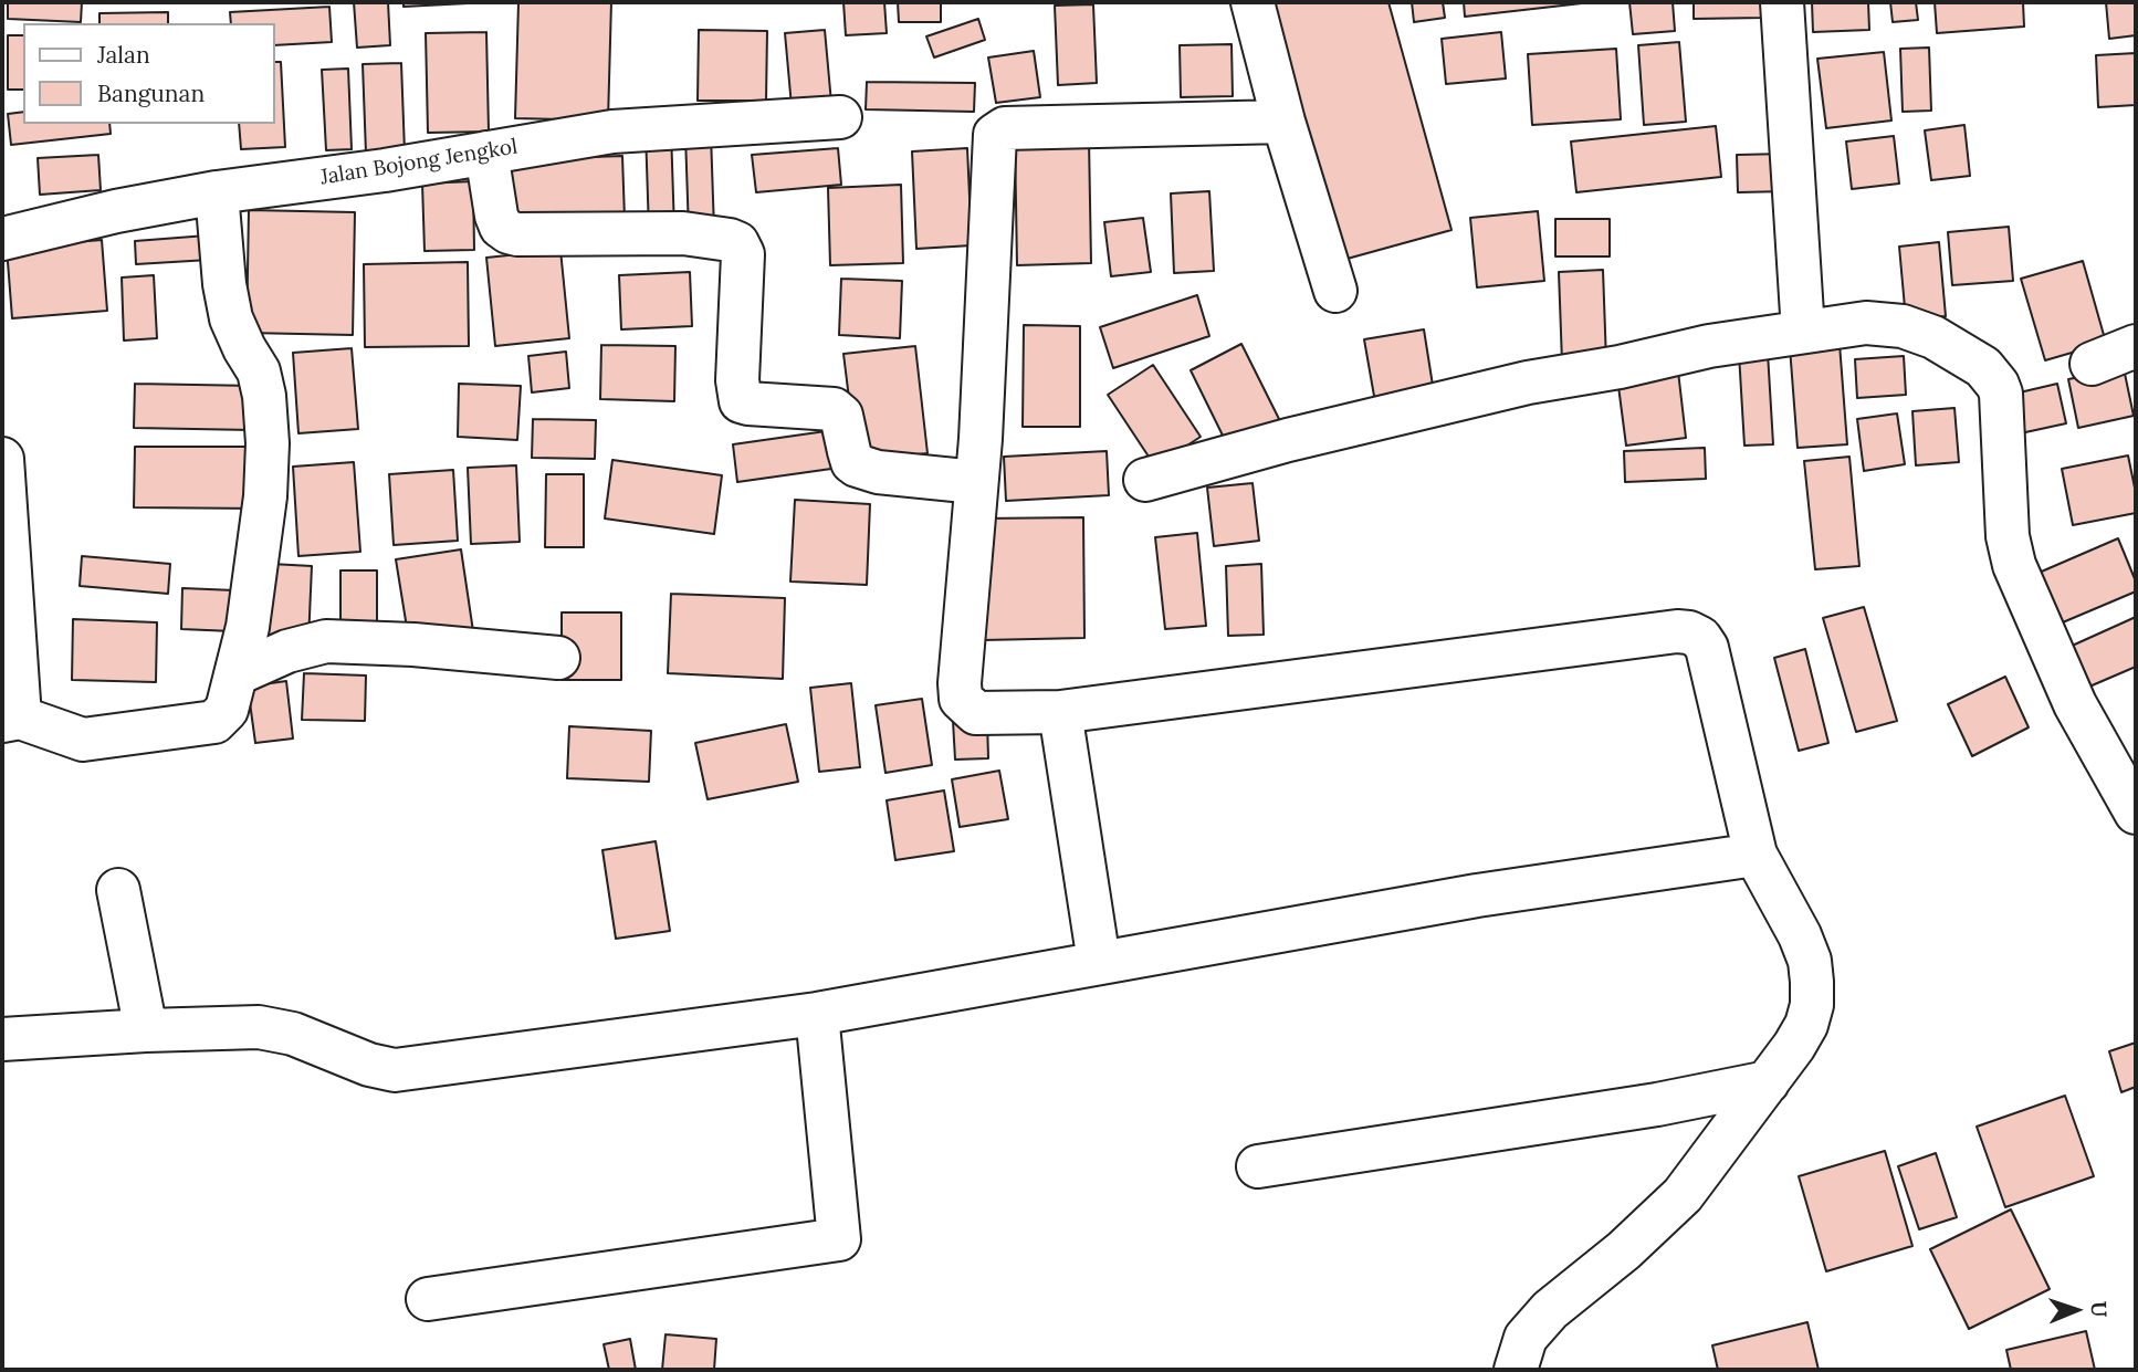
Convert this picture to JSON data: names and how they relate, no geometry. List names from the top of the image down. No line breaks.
{"streets":{"street":["Jalan Bojong Jengkol"]},"legend":["Jalan","Bangunan"],"north":"right"}
